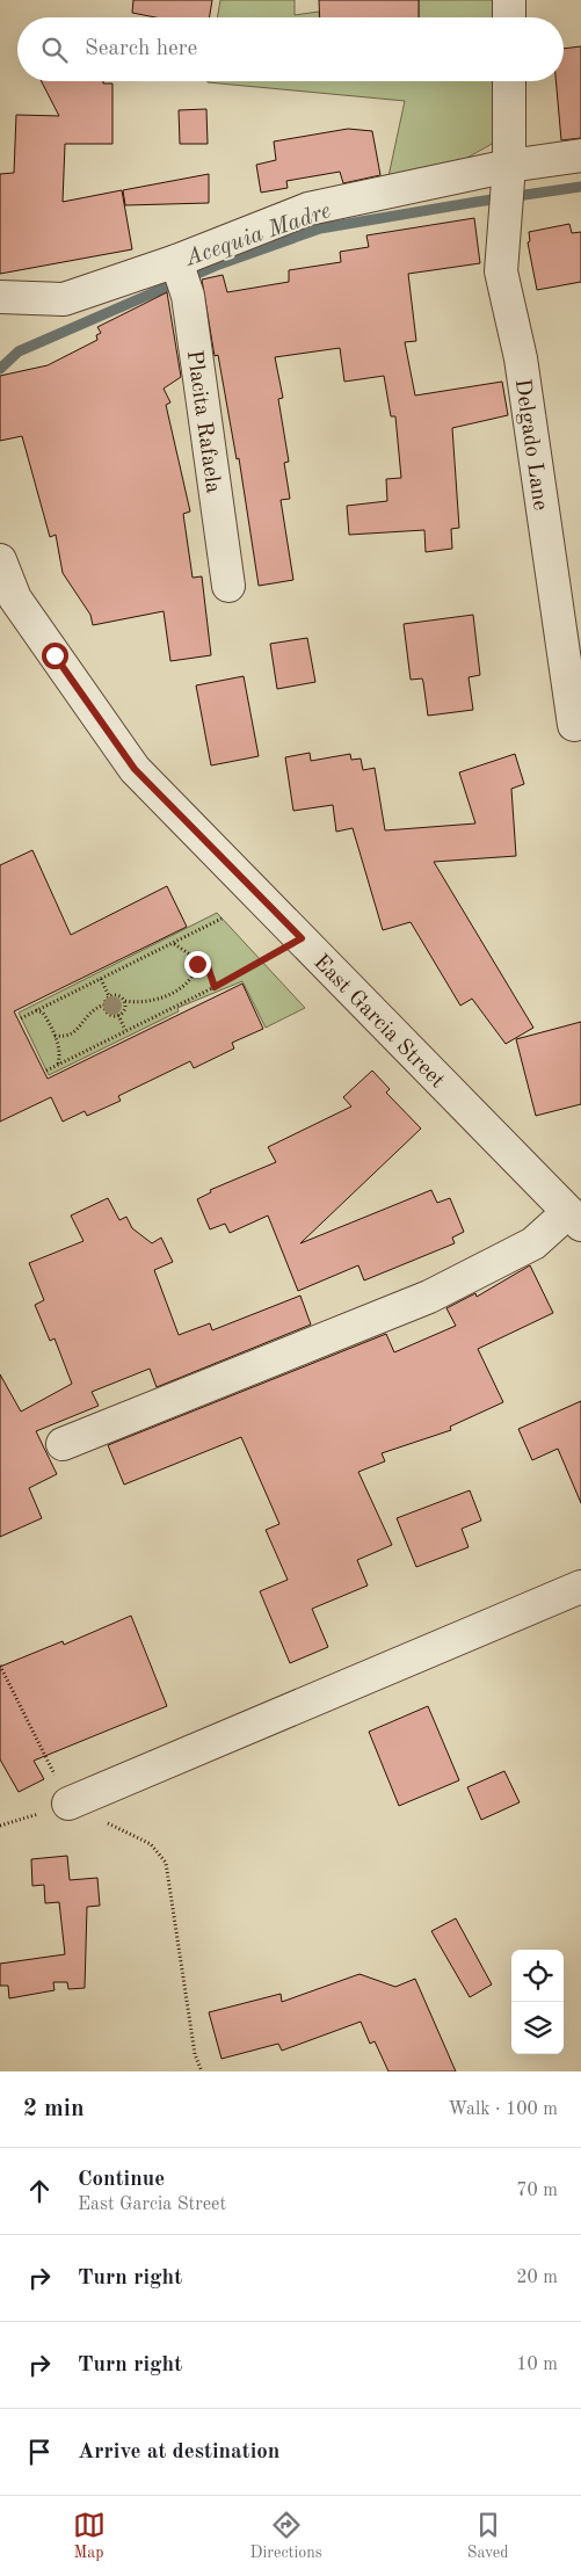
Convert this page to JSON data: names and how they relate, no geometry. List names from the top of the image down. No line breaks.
{"streets":{"street":["Placita Rafaela","Delgado Lane","East Garcia Street"]},"water":["Acequia Madre"],"page":{"search":"Search here","heading":["2 min","Walk · 100 m"],"list":[["Continue","East Garcia Street","70 m"],["Turn right","20 m"],["Turn right","10 m"],"Arrive at destination"],"nav":["Map","Directions","Saved"]}}
